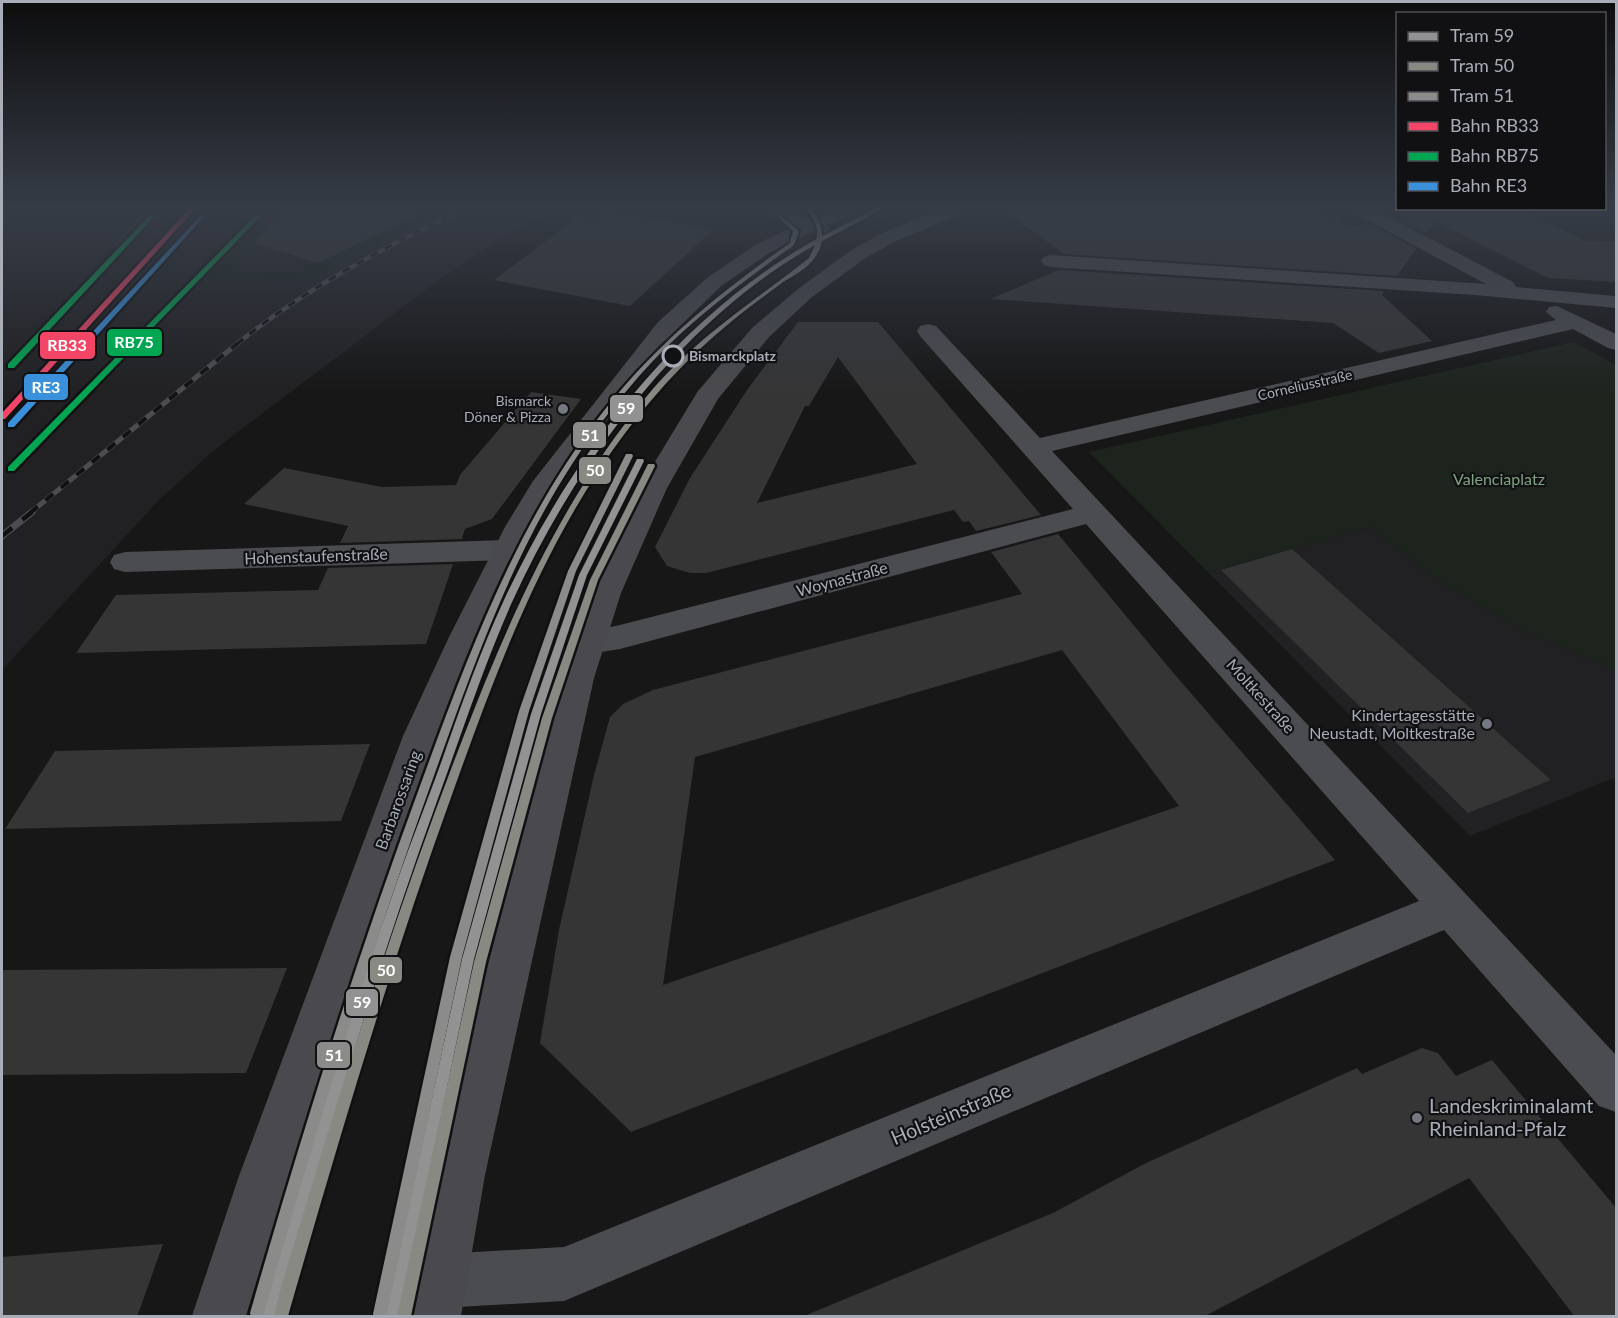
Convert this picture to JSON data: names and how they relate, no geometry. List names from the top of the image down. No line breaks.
{"streets":{"street":["Corneliusstraße","Hohenstaufenstraße","Woynastraße","Moltkestraße","Barbarossaring","Holsteinstraße"]},"crossings":[["Corneliusstraße","Moltkestraße"],["Hohenstaufenstraße","Barbarossaring"],["Woynastraße","Moltkestraße"],["Moltkestraße","Holsteinstraße"]],"parks":["Valenciaplatz"],"places":["Bismarckplatz","Bismarck Döner & Pizza","Kindertagesstätte Neustadt, Moltkestraße","Landeskriminalamt Rheinland-Pfalz"],"lines":["tram line 59","tram line 50","tram line 51","rail line RB33","rail line RB75","rail line RE3"],"legend":["Tram 59","Tram 50","Tram 51","Bahn RB33","Bahn RB75","Bahn RE3"]}
